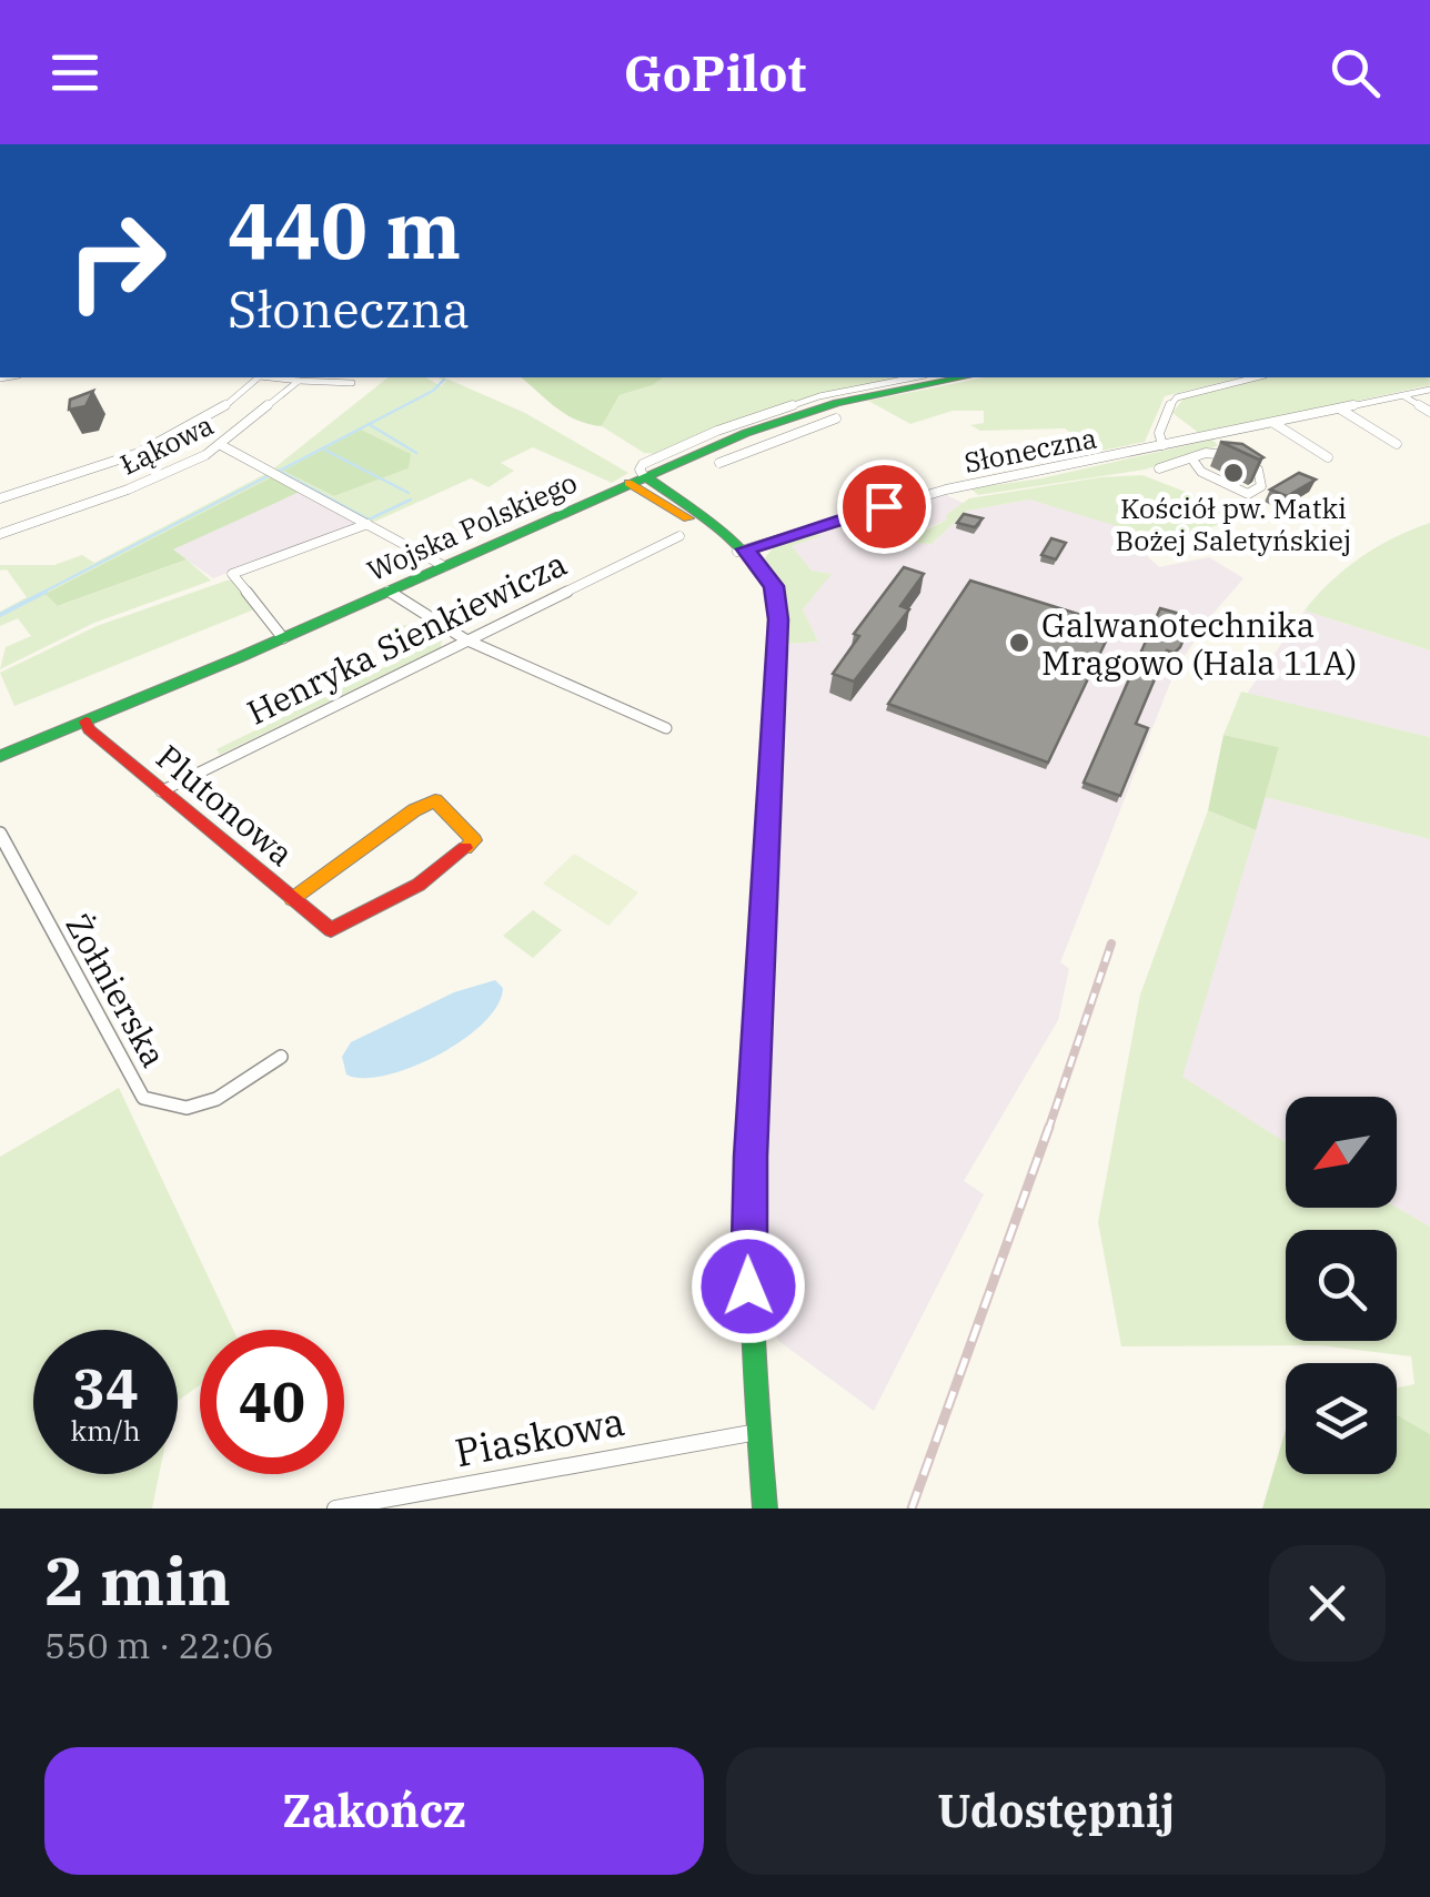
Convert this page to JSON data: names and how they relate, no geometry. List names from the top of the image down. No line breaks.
{"streets":{"street":["Łąkowa","Słoneczna","Wojska Polskiego","Henryka Sienkiewicza","Plutonowa","Żołnierska","Piaskowa"]},"crossings":[["Wojska Polskiego","Plutonowa"],["Henryka Sienkiewicza","Plutonowa"]],"places":["Kościół pw. Matki Bożej Saletyńskiej","Galwanotechnika Mrągowo (Hala 11A)"],"north":"bottom left","page":{"header":"GoPilot","turn":["440 m","Słoneczna"],"speed":"34 km/h","limit":"40","heading":["2 min","550 m · 22:06"],"buttons":["Zakończ","Udostępnij"]}}
